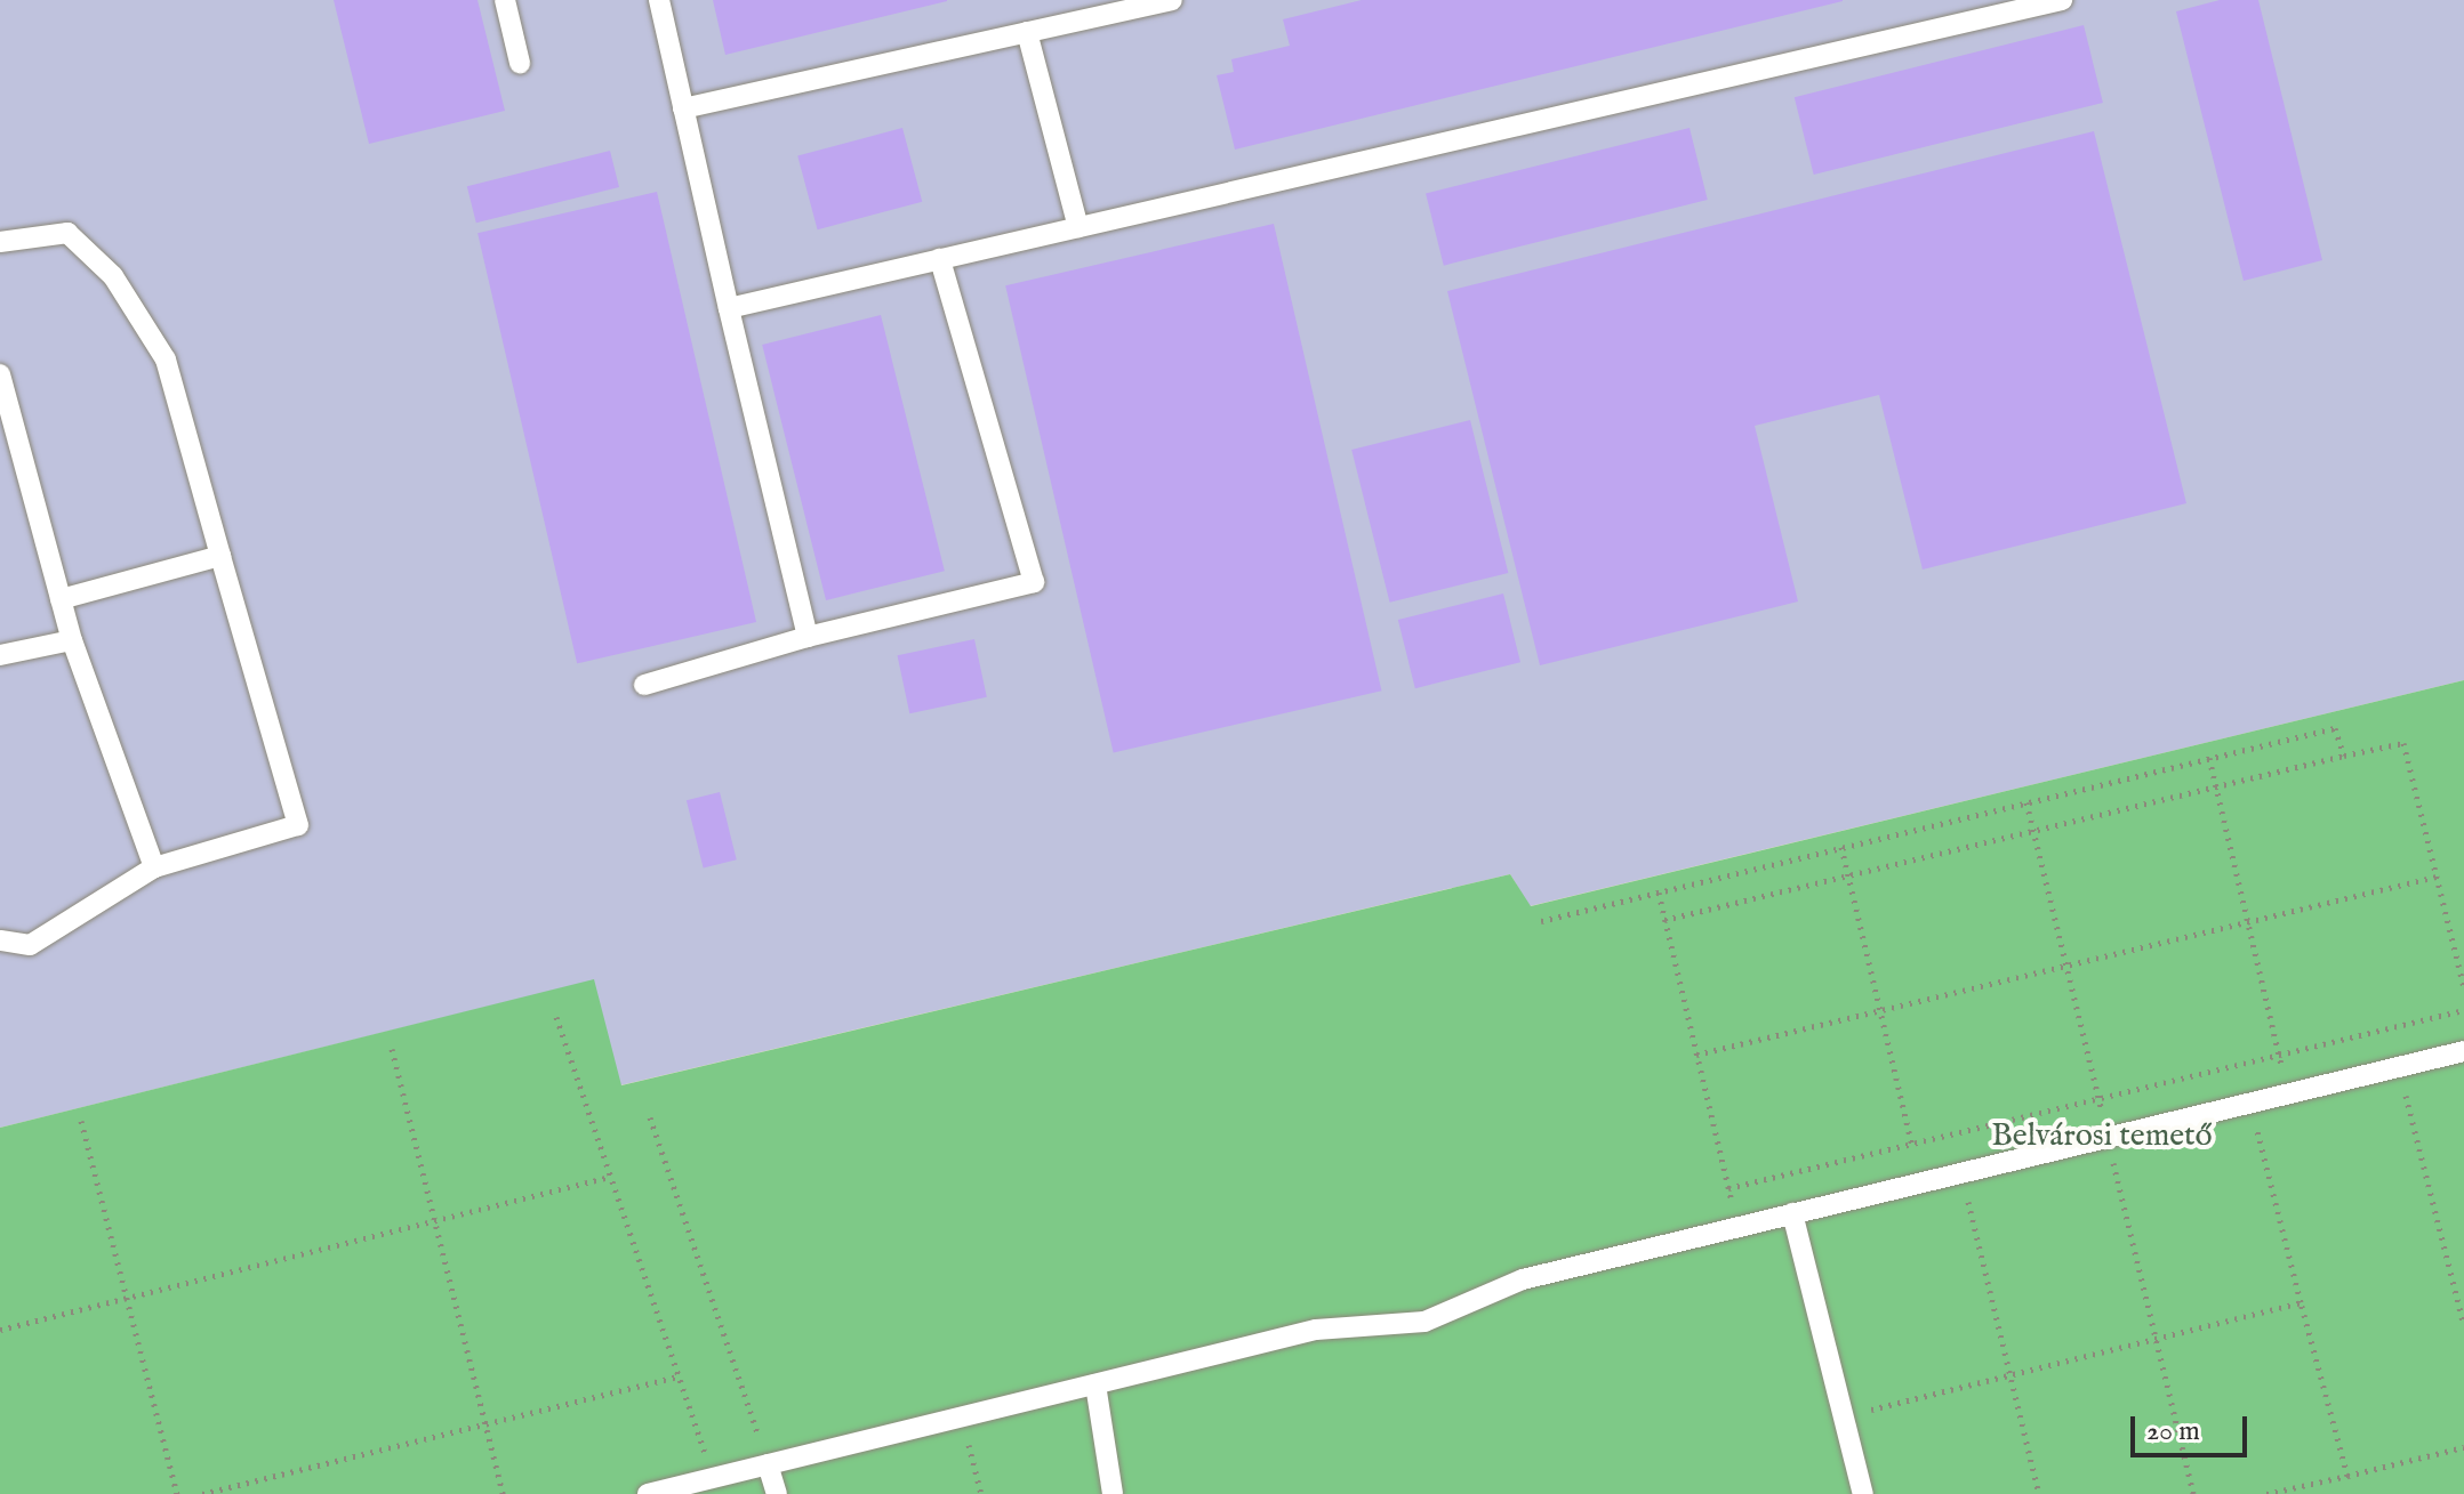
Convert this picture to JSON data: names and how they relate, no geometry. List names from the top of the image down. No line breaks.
{"parks":["Belvárosi temető"],"scale_bar":"20 m"}
